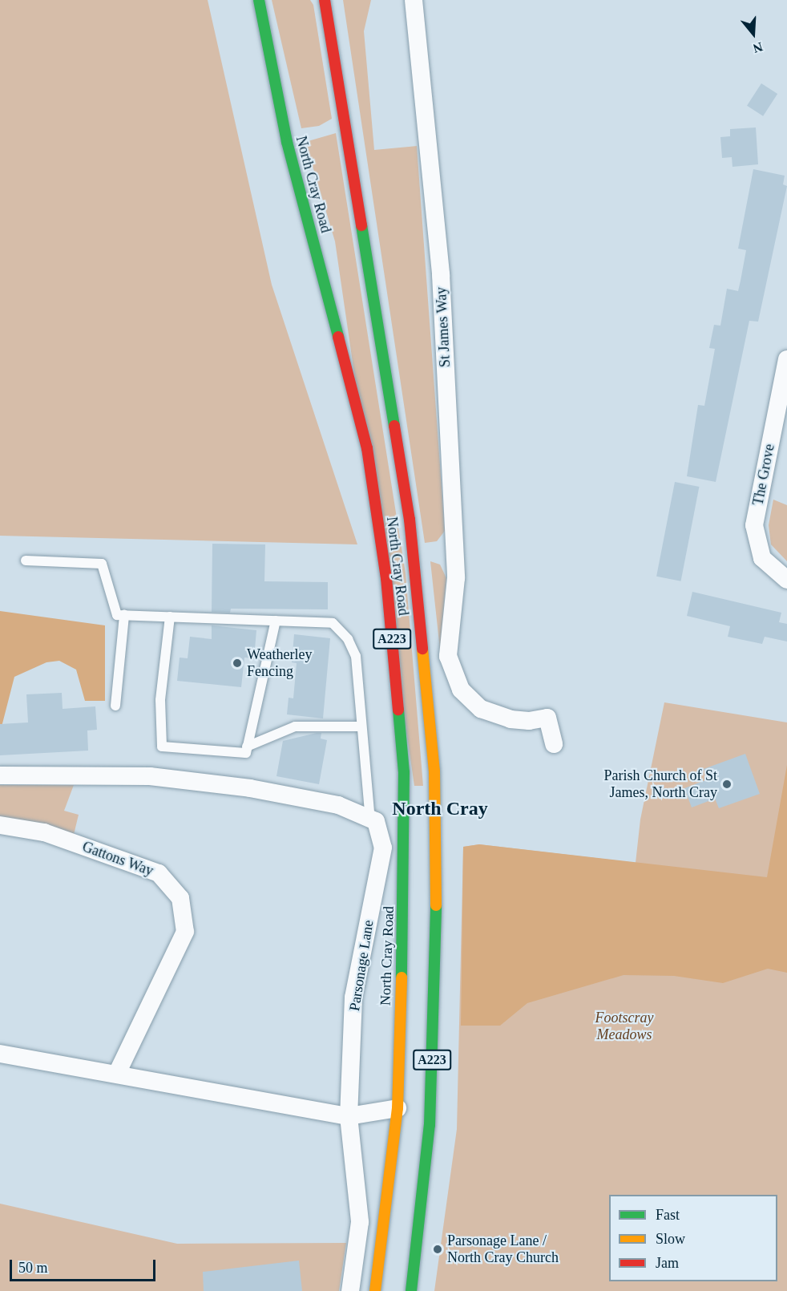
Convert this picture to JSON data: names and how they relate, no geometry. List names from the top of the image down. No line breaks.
{"streets":{"main road":["North Cray Road","A223"],"street":["St James Way","The Grove","Gattons Way","Parsonage Lane"]},"districts":["North Cray"],"parks":["Footscray Meadows"],"places":["Weatherley Fencing","Parish Church of St James, North Cray","Parsonage Lane / North Cray Church"],"legend":["Fast","Slow","Jam"],"scale_bar":"50 m","north":"bottom"}
